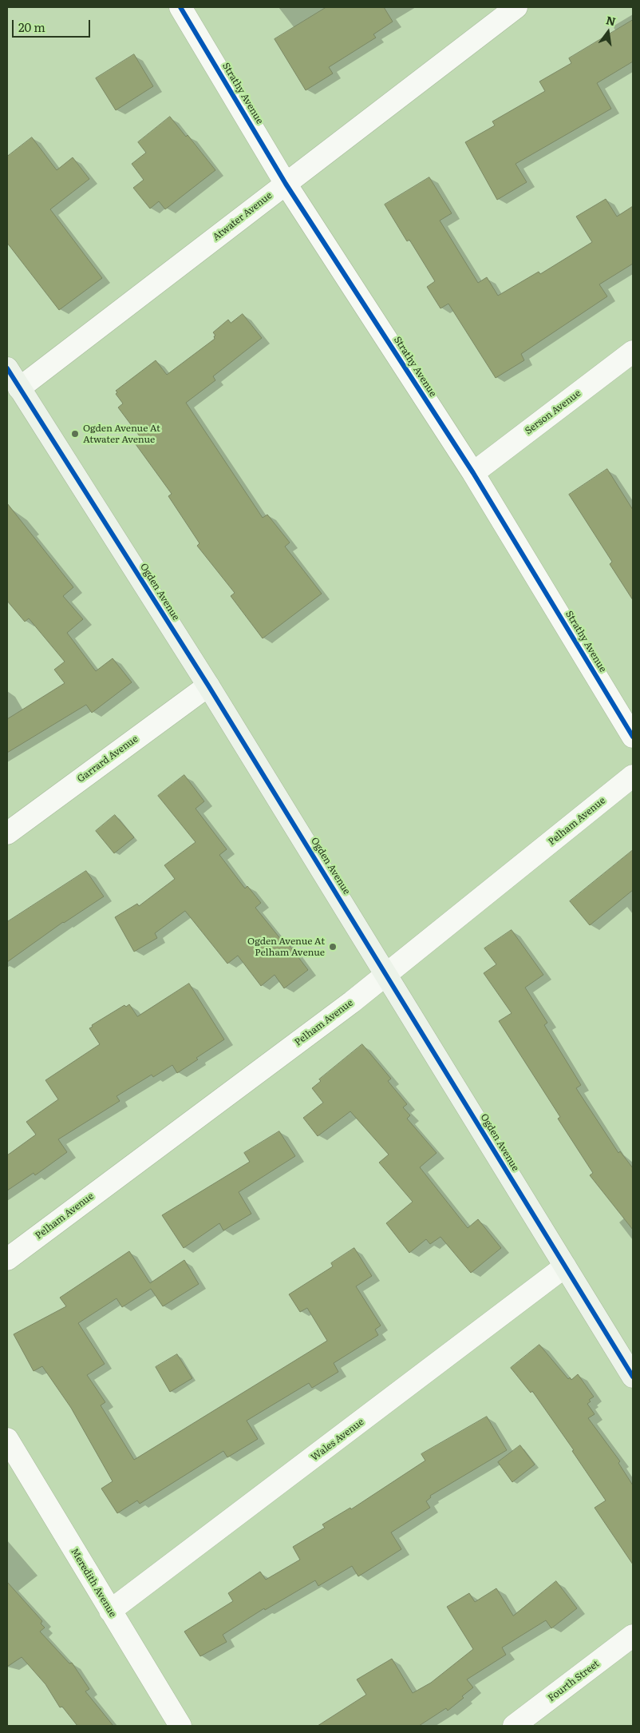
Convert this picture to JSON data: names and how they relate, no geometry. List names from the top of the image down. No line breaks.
{"streets":{"street":["Strathy Avenue","Atwater Avenue","Serson Avenue","Ogden Avenue","Garrard Avenue","Pelham Avenue","Wales Avenue","Meredith Avenue","Fourth Street"]},"crossings":[["Strathy Avenue","Atwater Avenue"],["Strathy Avenue","Serson Avenue"],["Atwater Avenue","Ogden Avenue"],["Ogden Avenue","Garrard Avenue"],["Ogden Avenue","Pelham Avenue"],["Ogden Avenue","Wales Avenue"],["Wales Avenue","Meredith Avenue"]],"places":["Ogden Avenue At Atwater Avenue","Ogden Avenue At Pelham Avenue"],"scale_bar":"20 m","north":"top"}
